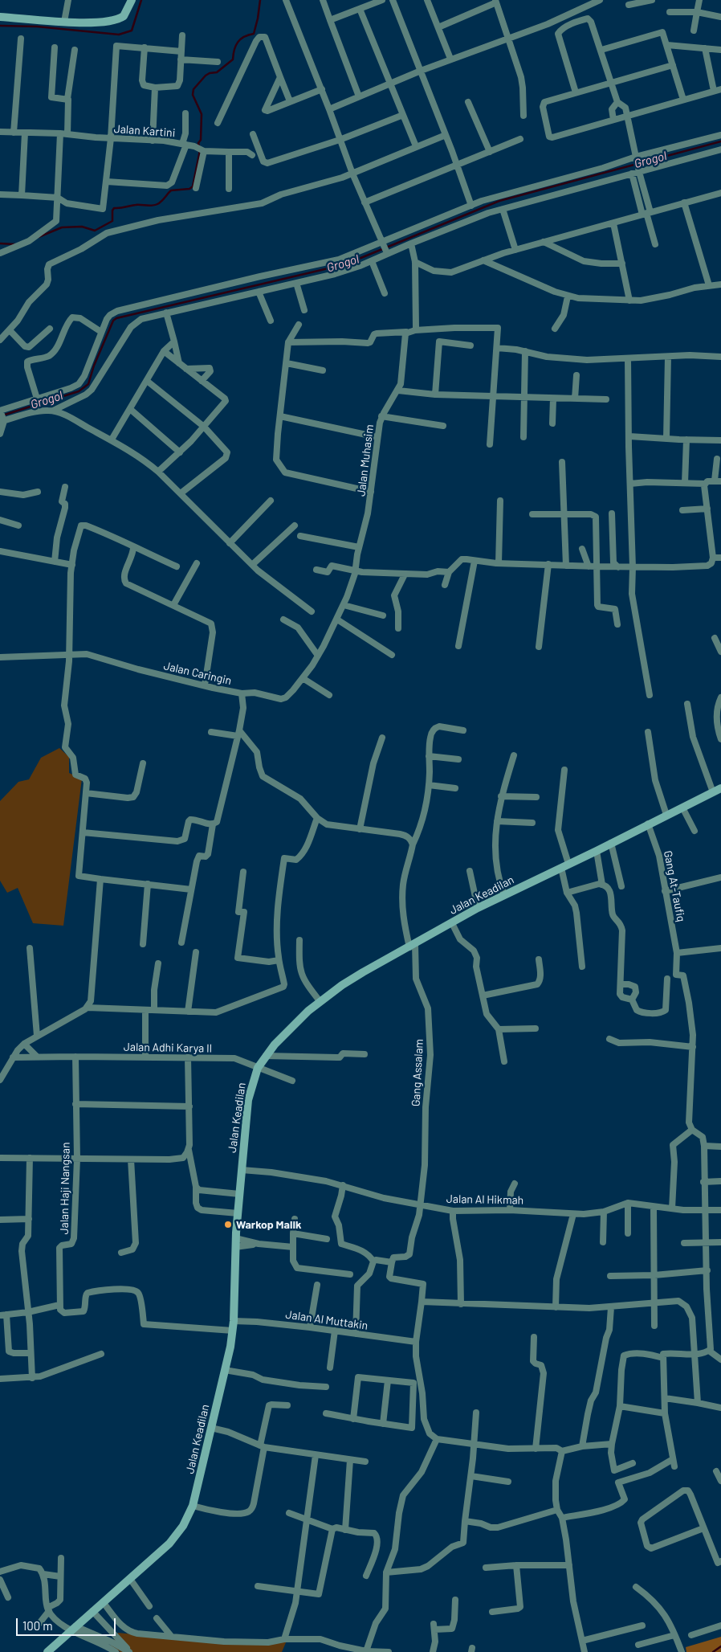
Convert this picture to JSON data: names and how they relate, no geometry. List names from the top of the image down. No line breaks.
{"streets":{"main road":["Jalan Keadilan"],"street":["Jalan Kartini","Jalan Muhasim","Jalan Caringin","Gang At-Taufiq","Jalan Adhi Karya II","Gang Assalam","Jalan Haji Nangsan","Jalan Al Hikmah","Jalan Al Muttakin"]},"crossings":[["Jalan Muhasim","Jalan Caringin"],["Gang At-Taufiq","Jalan Keadilan"],["Jalan Keadilan","Jalan Adhi Karya II"],["Jalan Keadilan","Gang Assalam"],["Jalan Keadilan","Jalan Al Hikmah"],["Jalan Keadilan","Jalan Al Muttakin"],["Jalan Adhi Karya II","Jalan Haji Nangsan"],["Gang Assalam","Jalan Al Hikmah"]],"water":["Grogol"],"places":["Warkop Malik"],"scale_bar":"100 m"}
